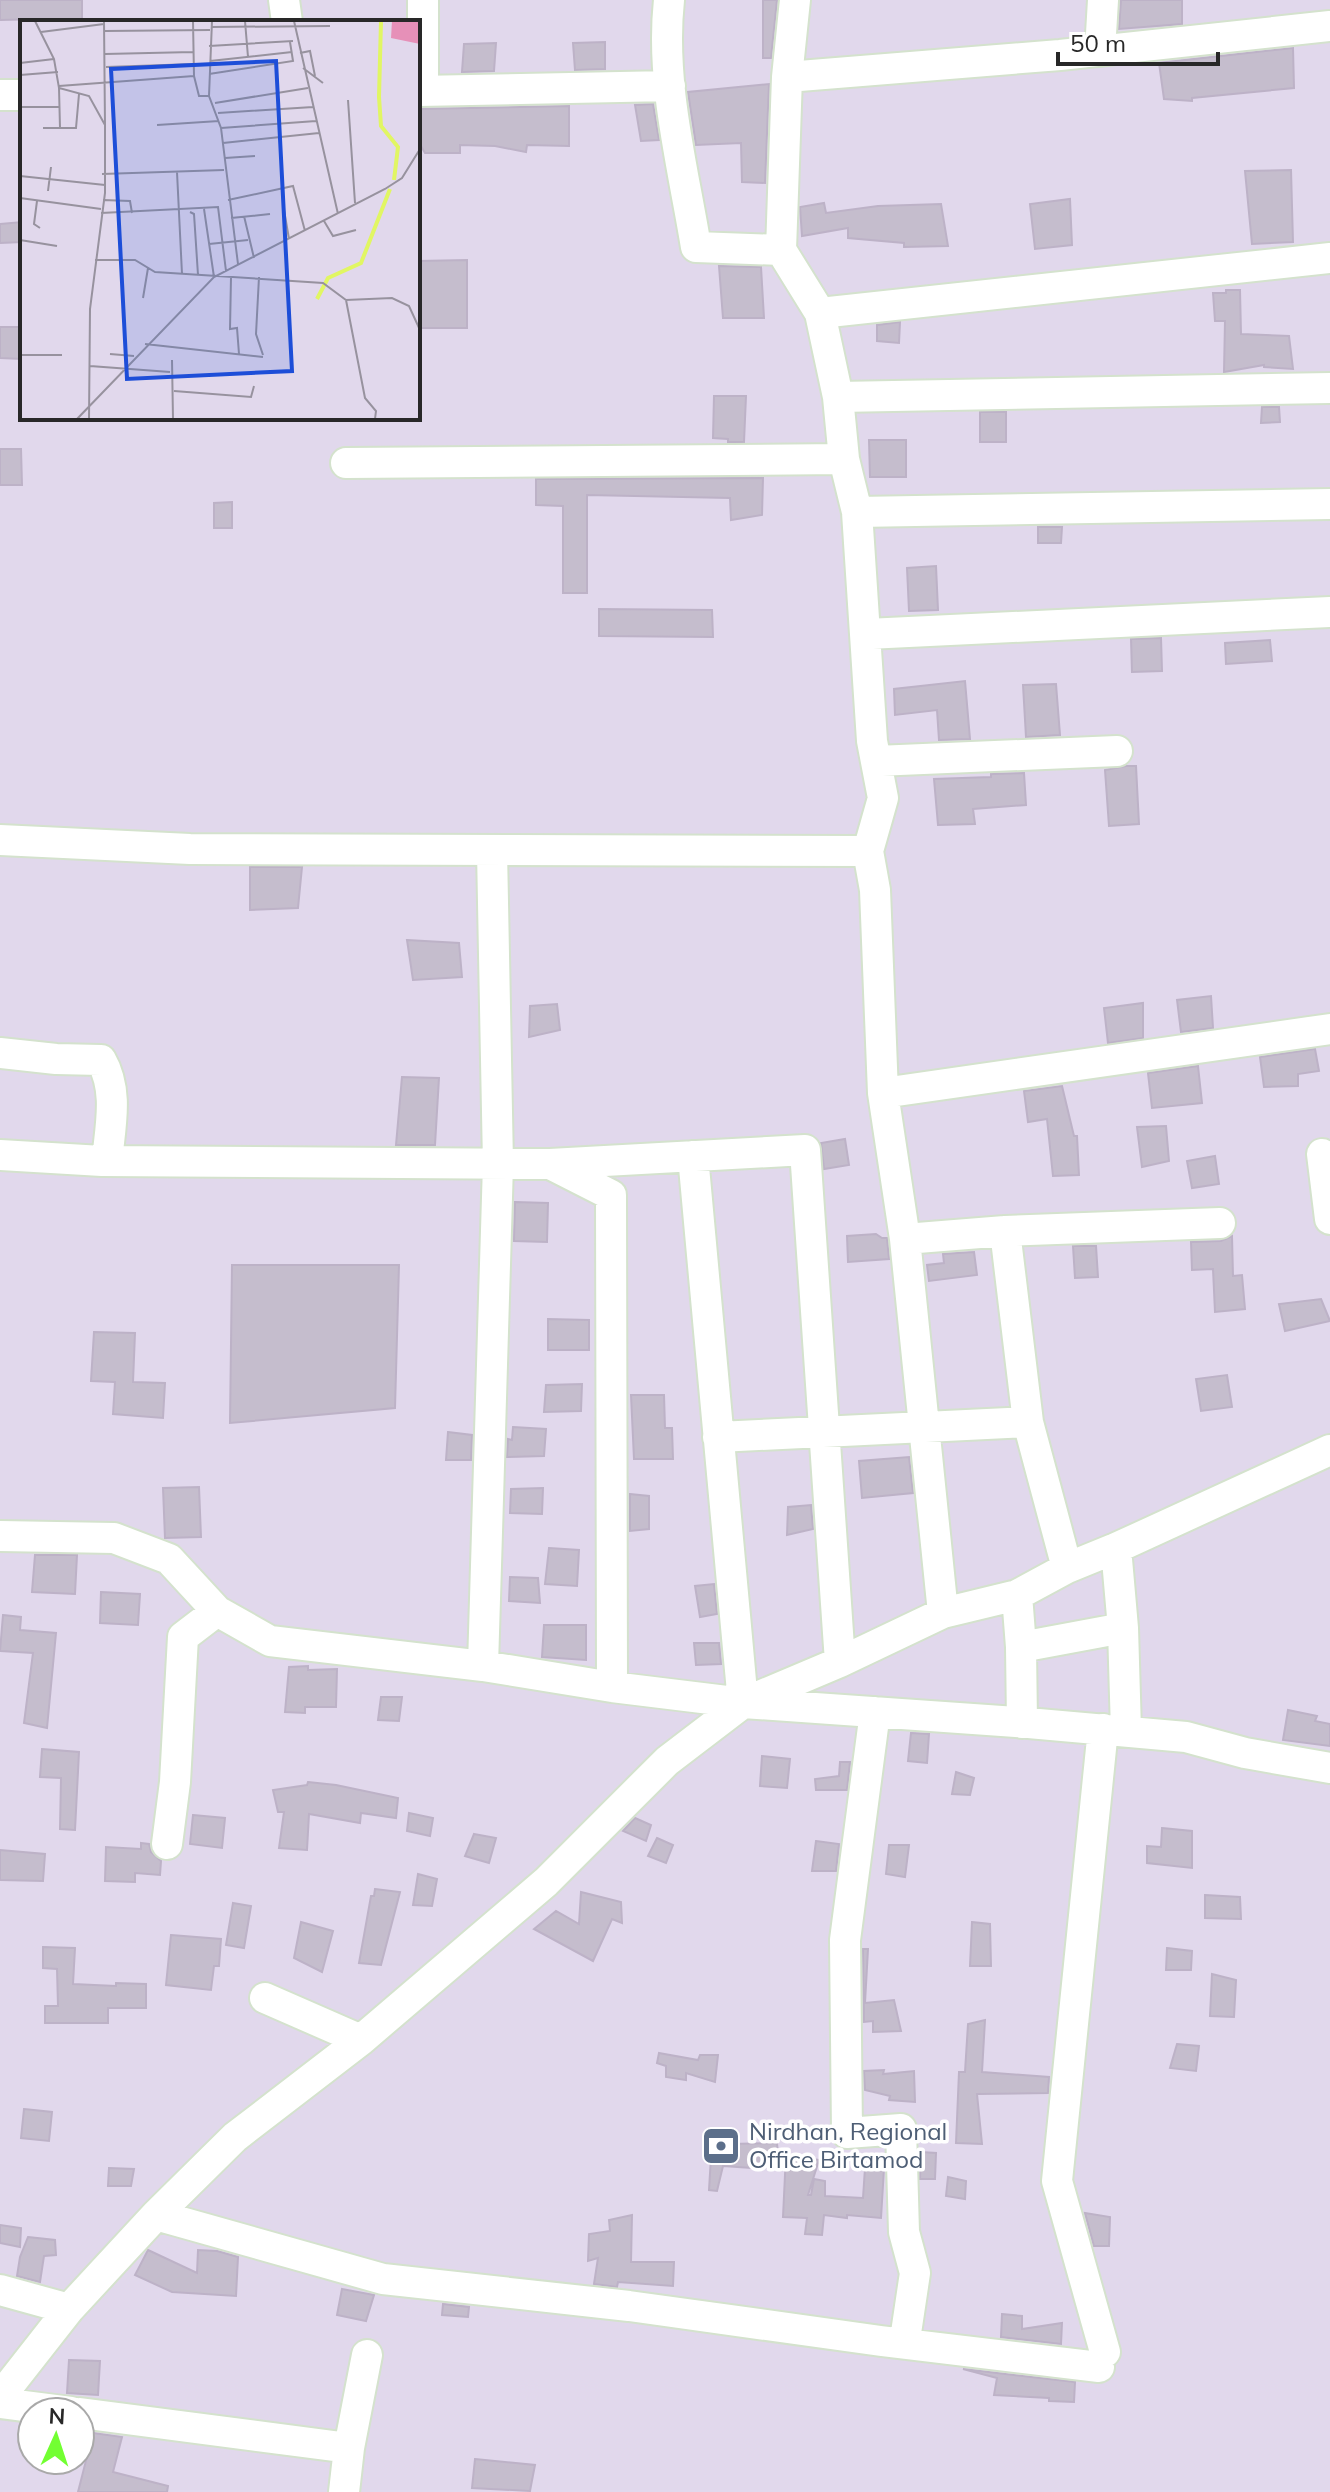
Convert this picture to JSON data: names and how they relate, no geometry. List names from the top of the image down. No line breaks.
{"places":{"bank":["Nirdhan, Regional Office Birtamod"]},"scale_bar":"50 m","north":"top"}
